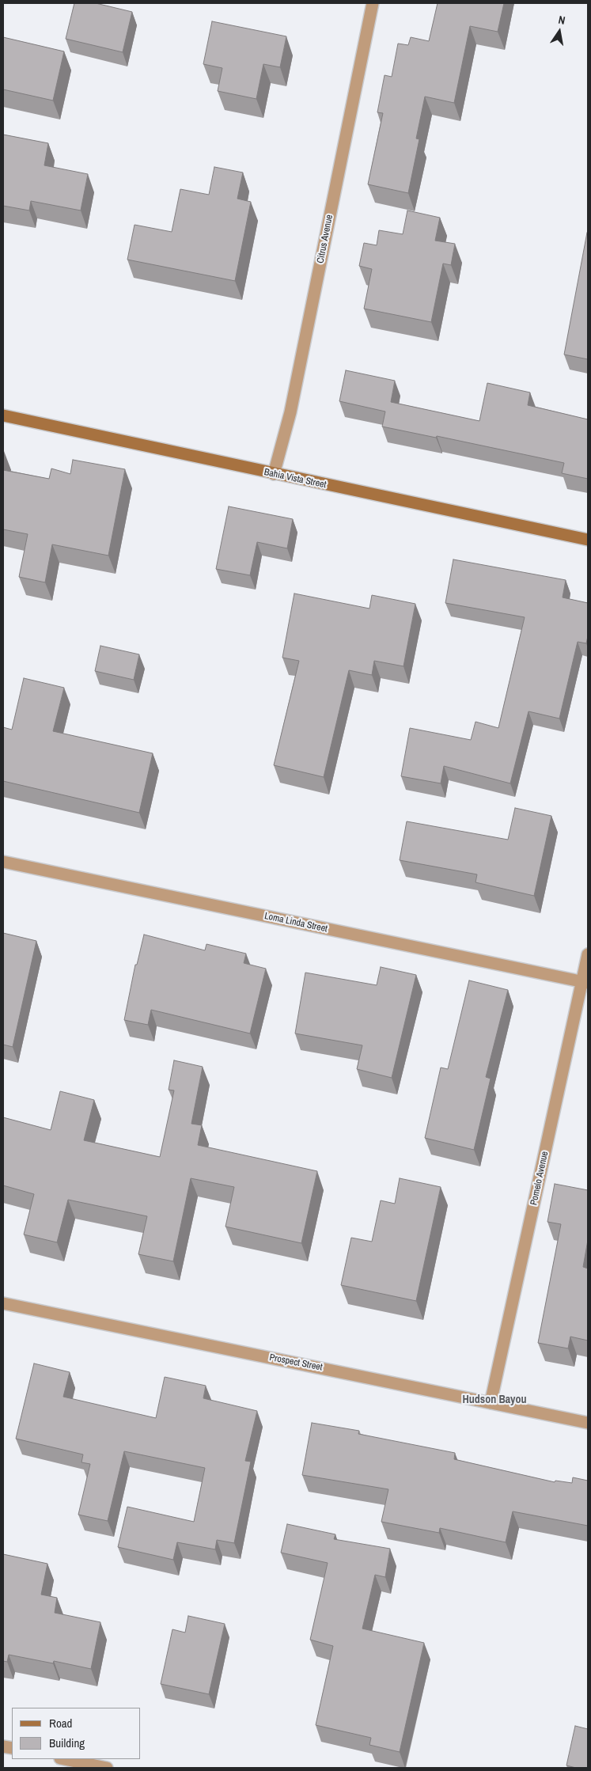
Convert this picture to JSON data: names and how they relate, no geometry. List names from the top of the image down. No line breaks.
{"streets":{"street":["Citrus Avenue","Bahia Vista Street","Loma Linda Street","Pomelo Avenue","Prospect Street"]},"crossings":[["Citrus Avenue","Bahia Vista Street"],["Loma Linda Street","Pomelo Avenue"],["Pomelo Avenue","Prospect Street"]],"districts":["Hudson Bayou"],"legend":["Road","Building"],"north":"top"}
